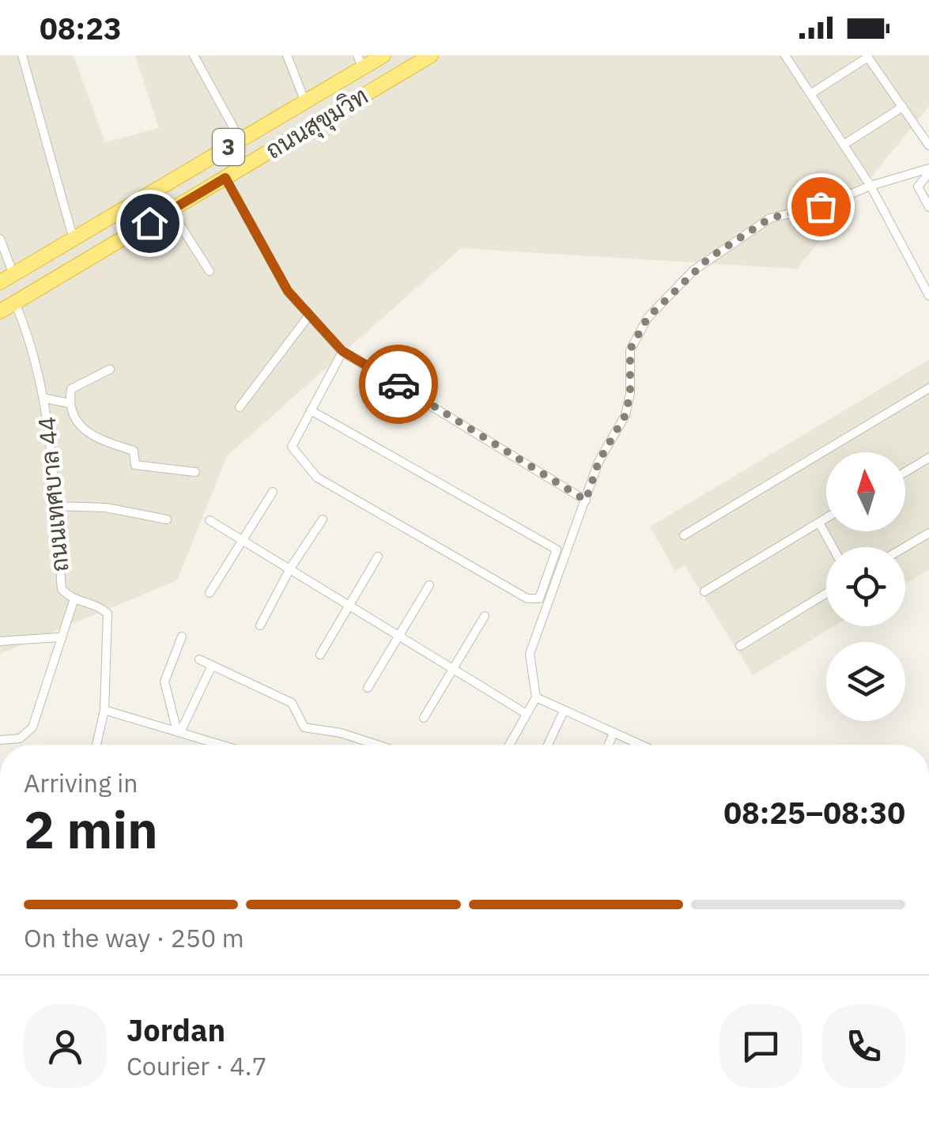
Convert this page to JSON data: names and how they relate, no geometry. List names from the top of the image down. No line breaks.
{"streets":{"highway":["ถนนสุขุมวิท","3"],"street":["ถนนเทศบาล 44"]},"crossings":[["ถนนสุขุมวิท","ถนนเทศบาล 44"]],"north":"top","page":{"status":"08:23","heading":["2 min","Arriving in","08:25–08:30"],"panel":["Jordan","Courier · 4.7"],"bar":"On the way · 250 m"}}
